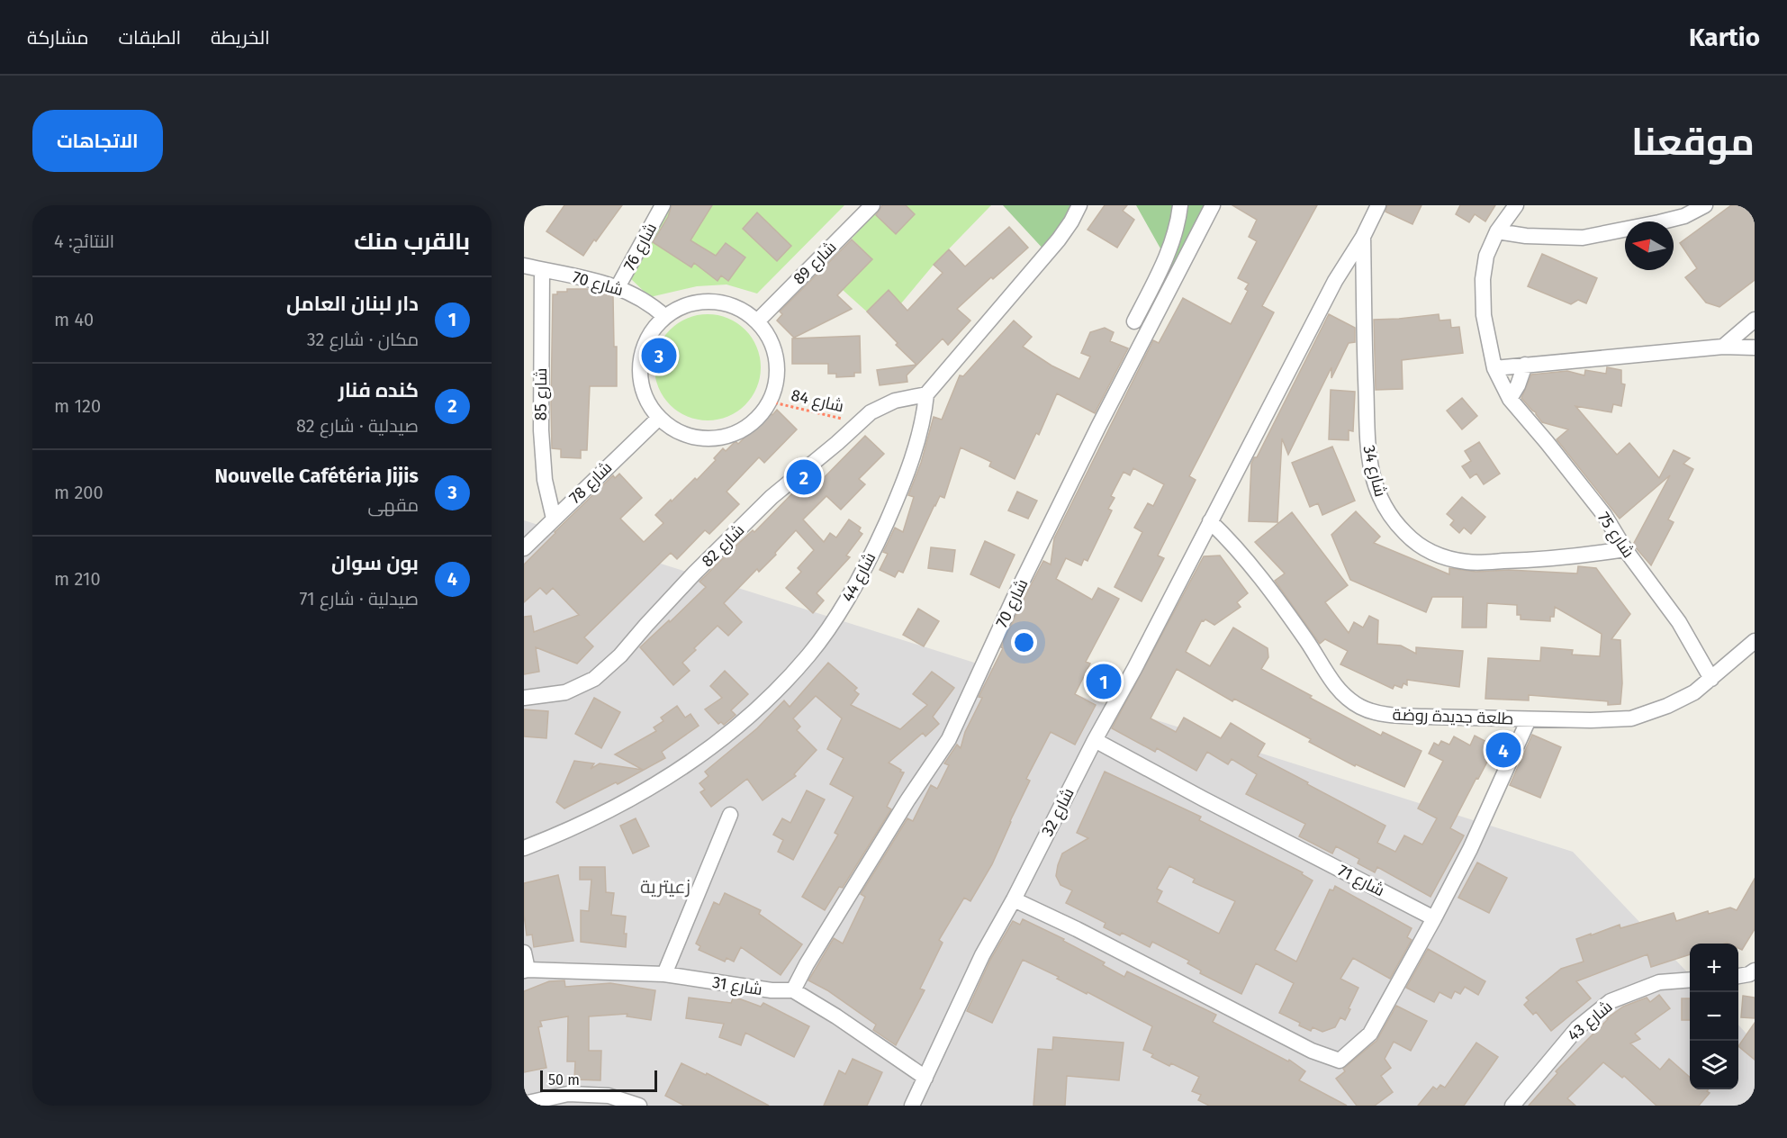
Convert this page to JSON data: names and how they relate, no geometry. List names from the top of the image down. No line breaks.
{"streets":{"street":["شارع 76","شارع 89","شارع 70","شارع 85","شارع 34","شارع 78","شارع 75","شارع 82","شارع 44","طلعة جديدة روضة","شارع 32","شارع 71","شارع 31","شارع 43"],"path":["شارع 84"]},"crossings":[["شارع 76","شارع 70"],["شارع 89","شارع 70"],["شارع 89","شارع 84"],["شارع 89","شارع 78"],["شارع 70","شارع 85"],["شارع 70","شارع 84"],["شارع 70","شارع 78"],["شارع 70","شارع 31"],["شارع 85","شارع 78"],["شارع 84","شارع 78"],["شارع 84","شارع 82"],["شارع 34","شارع 75"],["شارع 34","طلعة جديدة روضة"],["شارع 34","شارع 32"],["شارع 75","طلعة جديدة روضة"],["شارع 82","شارع 44"],["طلعة جديدة روضة","شارع 32"],["شارع 32","شارع 71"],["شارع 32","شارع 31"]],"districts":["زعيترية"],"scale_bar":"50 m","north":"left","page":{"header":"Kartio","nav":["الخريطة","الطبقات","مشاركة"],"title":"موقعنا","buttons":"الاتجاهات","heading":["بالقرب منك","النتائج: 4"],"list":[{"mark":"1","name":"دار لبنان العامل","note":"مكان · شارع 32","value":"40 m"},{"mark":"2","name":"كنده فنار","note":"صيدلية · شارع 82","value":"120 m"},{"mark":"3","name":"Nouvelle Cafétéria Jijis","note":"مقهى","value":"200 m"},{"mark":"4","name":"بون سوان","note":"صيدلية · شارع 71","value":"210 m"}],"pins":["3","2","1","4"],"map_buttons":["+","−"],"scale":"50 m"}}
